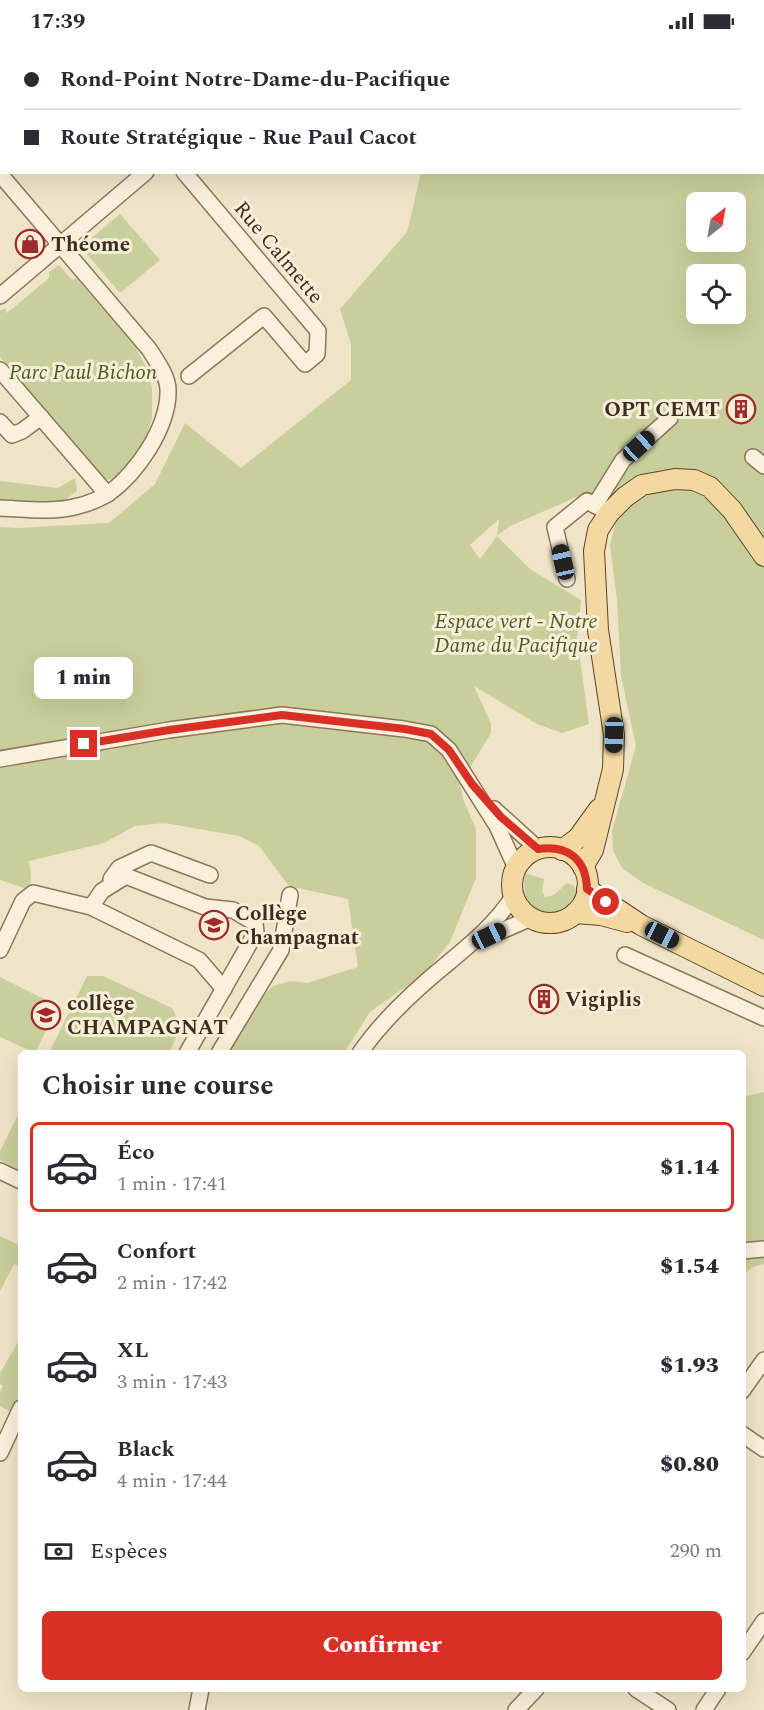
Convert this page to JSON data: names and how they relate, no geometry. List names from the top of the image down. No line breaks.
{"streets":{"street":["Rue Calmette"]},"parks":["Parc Paul Bichon","Espace vert - Notre Dame du Pacifique"],"places":{"shop":["Théome"],"building":["OPT CEMT","Vigiplis"],"school or university":["Collège Champagnat","collège CHAMPAGNAT"]},"north":"top right","page":{"status":"17:39","banner":["Rond-Point Notre-Dame-du-Pacifique","Route Stratégique - Rue Paul Cacot"],"bubble":"1 min","heading":"Choisir une course","list":[{"name":"Éco","note":"1 min · 17:41","value":"$1.14"},{"name":"Confort","note":"2 min · 17:42","value":"$1.54"},{"name":"XL","note":"3 min · 17:43","value":"$1.93"},{"name":"Black","note":"4 min · 17:44","value":"$0.80"}],"pay":["Espèces","290 m"],"buttons":"Confirmer"}}
